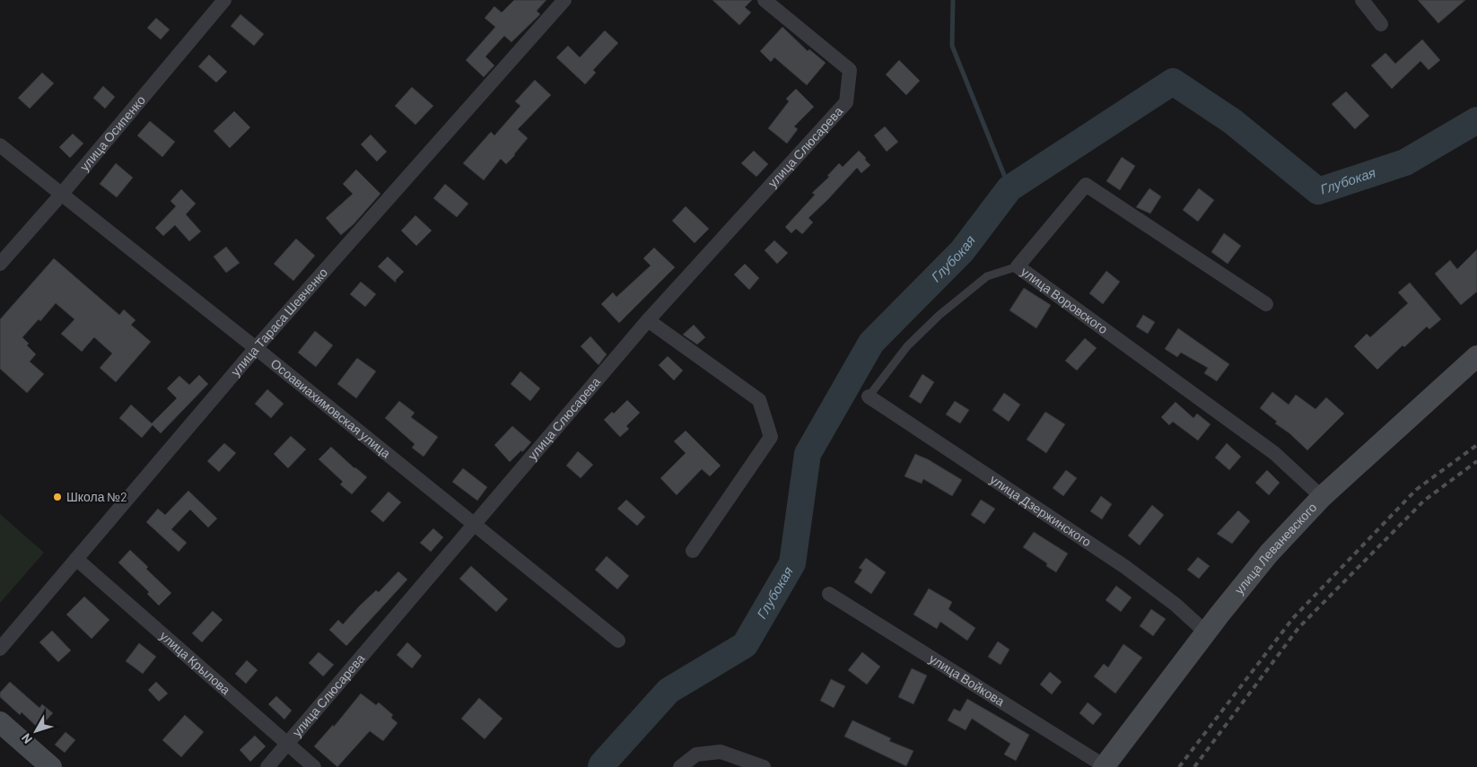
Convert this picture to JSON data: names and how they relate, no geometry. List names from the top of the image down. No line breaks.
{"streets":{"street":["улица Осипенко","улица Слюсарева","улица Воровского","улица Тараса Шевченко","Осоавиахимовская улица","улица Дзержинского","улица Леваневского","улица Крылова","улица Войкова"]},"crossings":[["улица Осипенко","Осоавиахимовская улица"],["улица Слюсарева","Осоавиахимовская улица"],["улица Слюсарева","улица Крылова"],["улица Воровского","улица Леваневского"],["улица Тараса Шевченко","Осоавиахимовская улица"],["улица Тараса Шевченко","улица Крылова"],["улица Дзержинского","улица Леваневского"],["улица Леваневского","улица Войкова"]],"water":["Глубокая"],"places":["Школа №2"],"north":"bottom left"}
